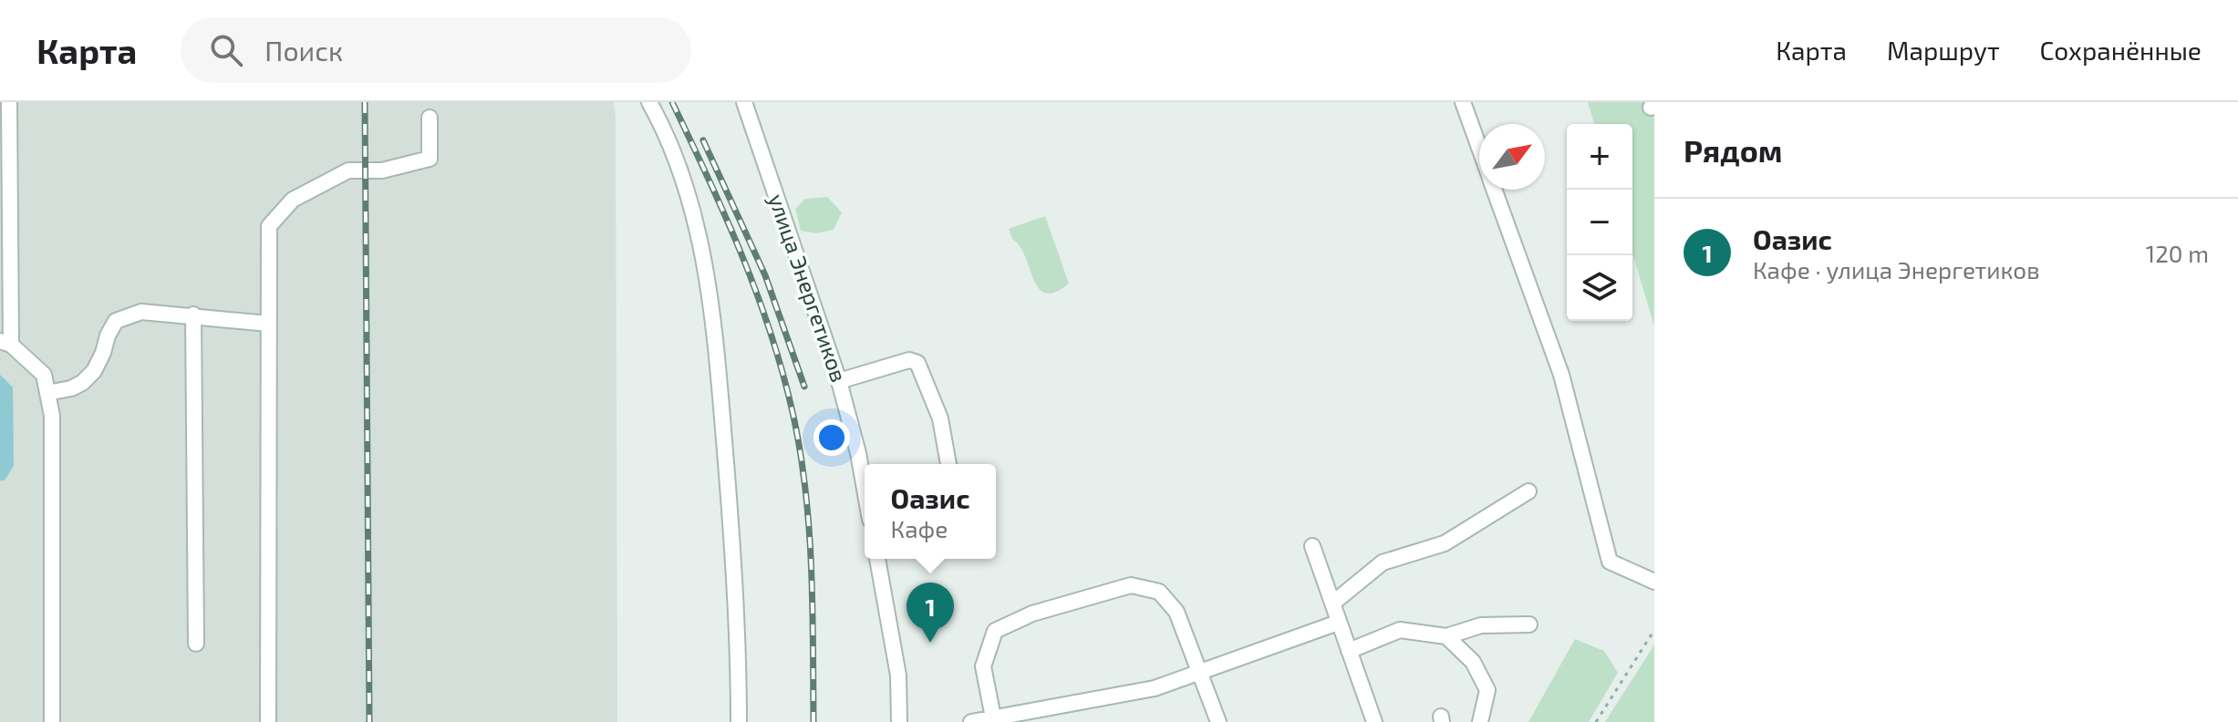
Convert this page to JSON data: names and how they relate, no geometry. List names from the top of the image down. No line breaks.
{"streets":{"street":["улица Энергетиков"]},"north":"top right","page":{"header":"Карта","search":"Поиск","nav":["Карта","Маршрут","Сохранённые"],"heading":"Рядом","map_buttons":["+","−"],"list":[{"mark":"1","name":"Оазис","note":"Кафе · улица Энергетиков","value":"120 m"}],"popup":["Оазис","Кафе"],"pins":"1"}}
